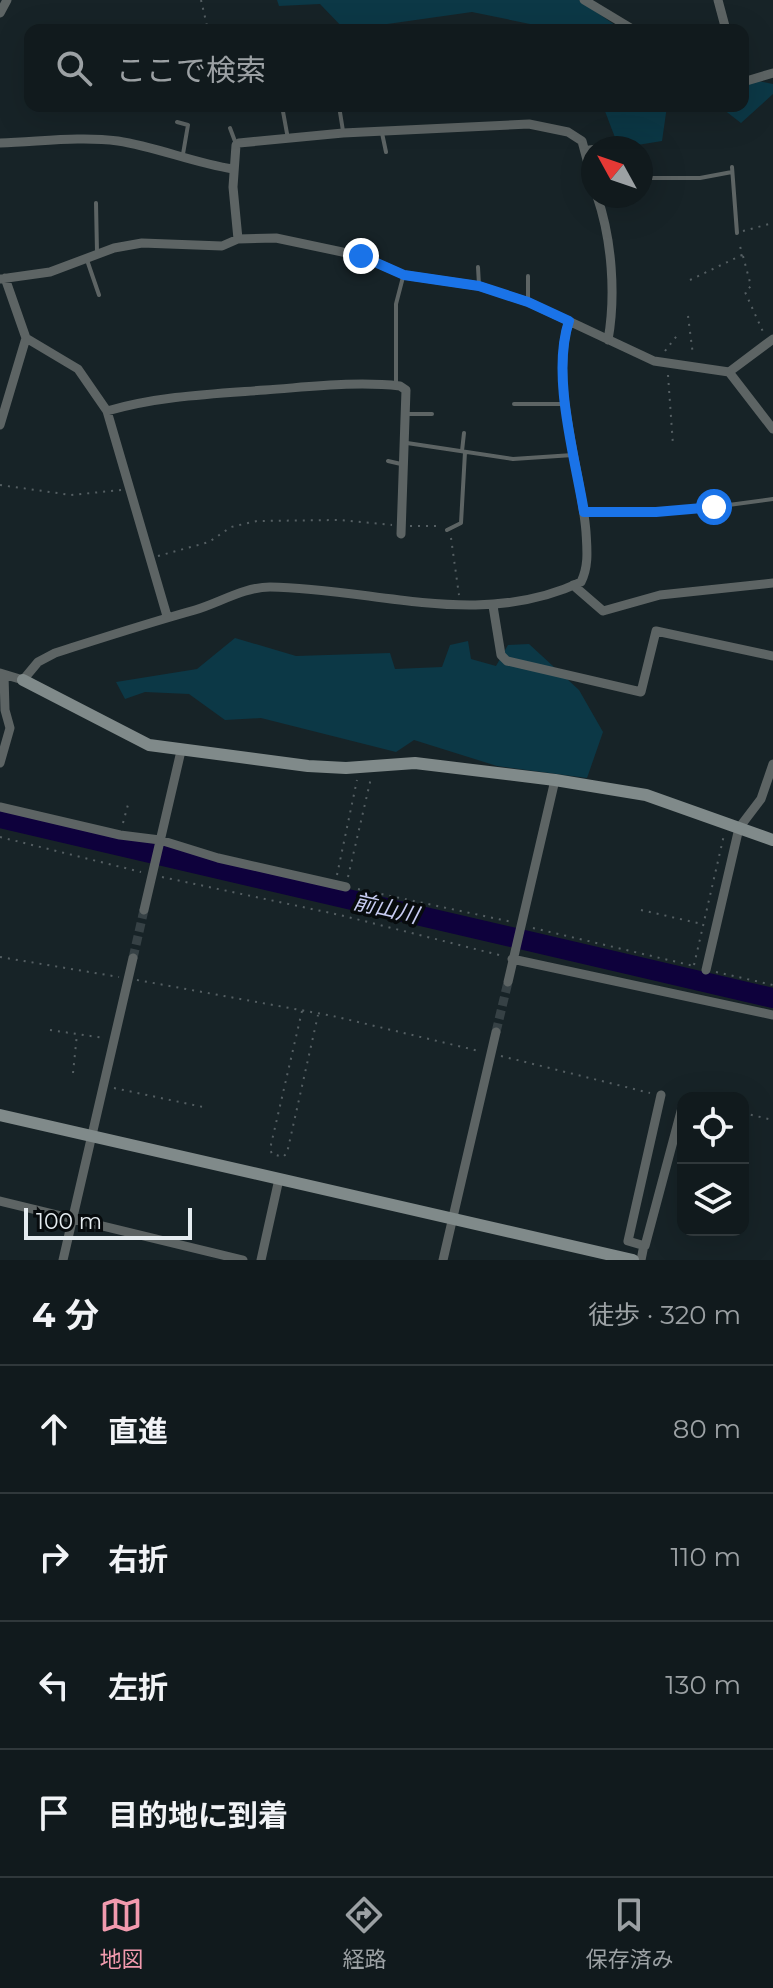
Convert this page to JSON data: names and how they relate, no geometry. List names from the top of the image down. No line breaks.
{"water":["前山川"],"scale_bar":"100 m","north":"top left","page":{"search":"ここで検索","scale":"100 m","heading":["4 分","徒歩 · 320 m"],"list":[["直進","80 m"],["右折","110 m"],["左折","130 m"],"目的地に到着"],"nav":["地図","経路","保存済み"]}}
